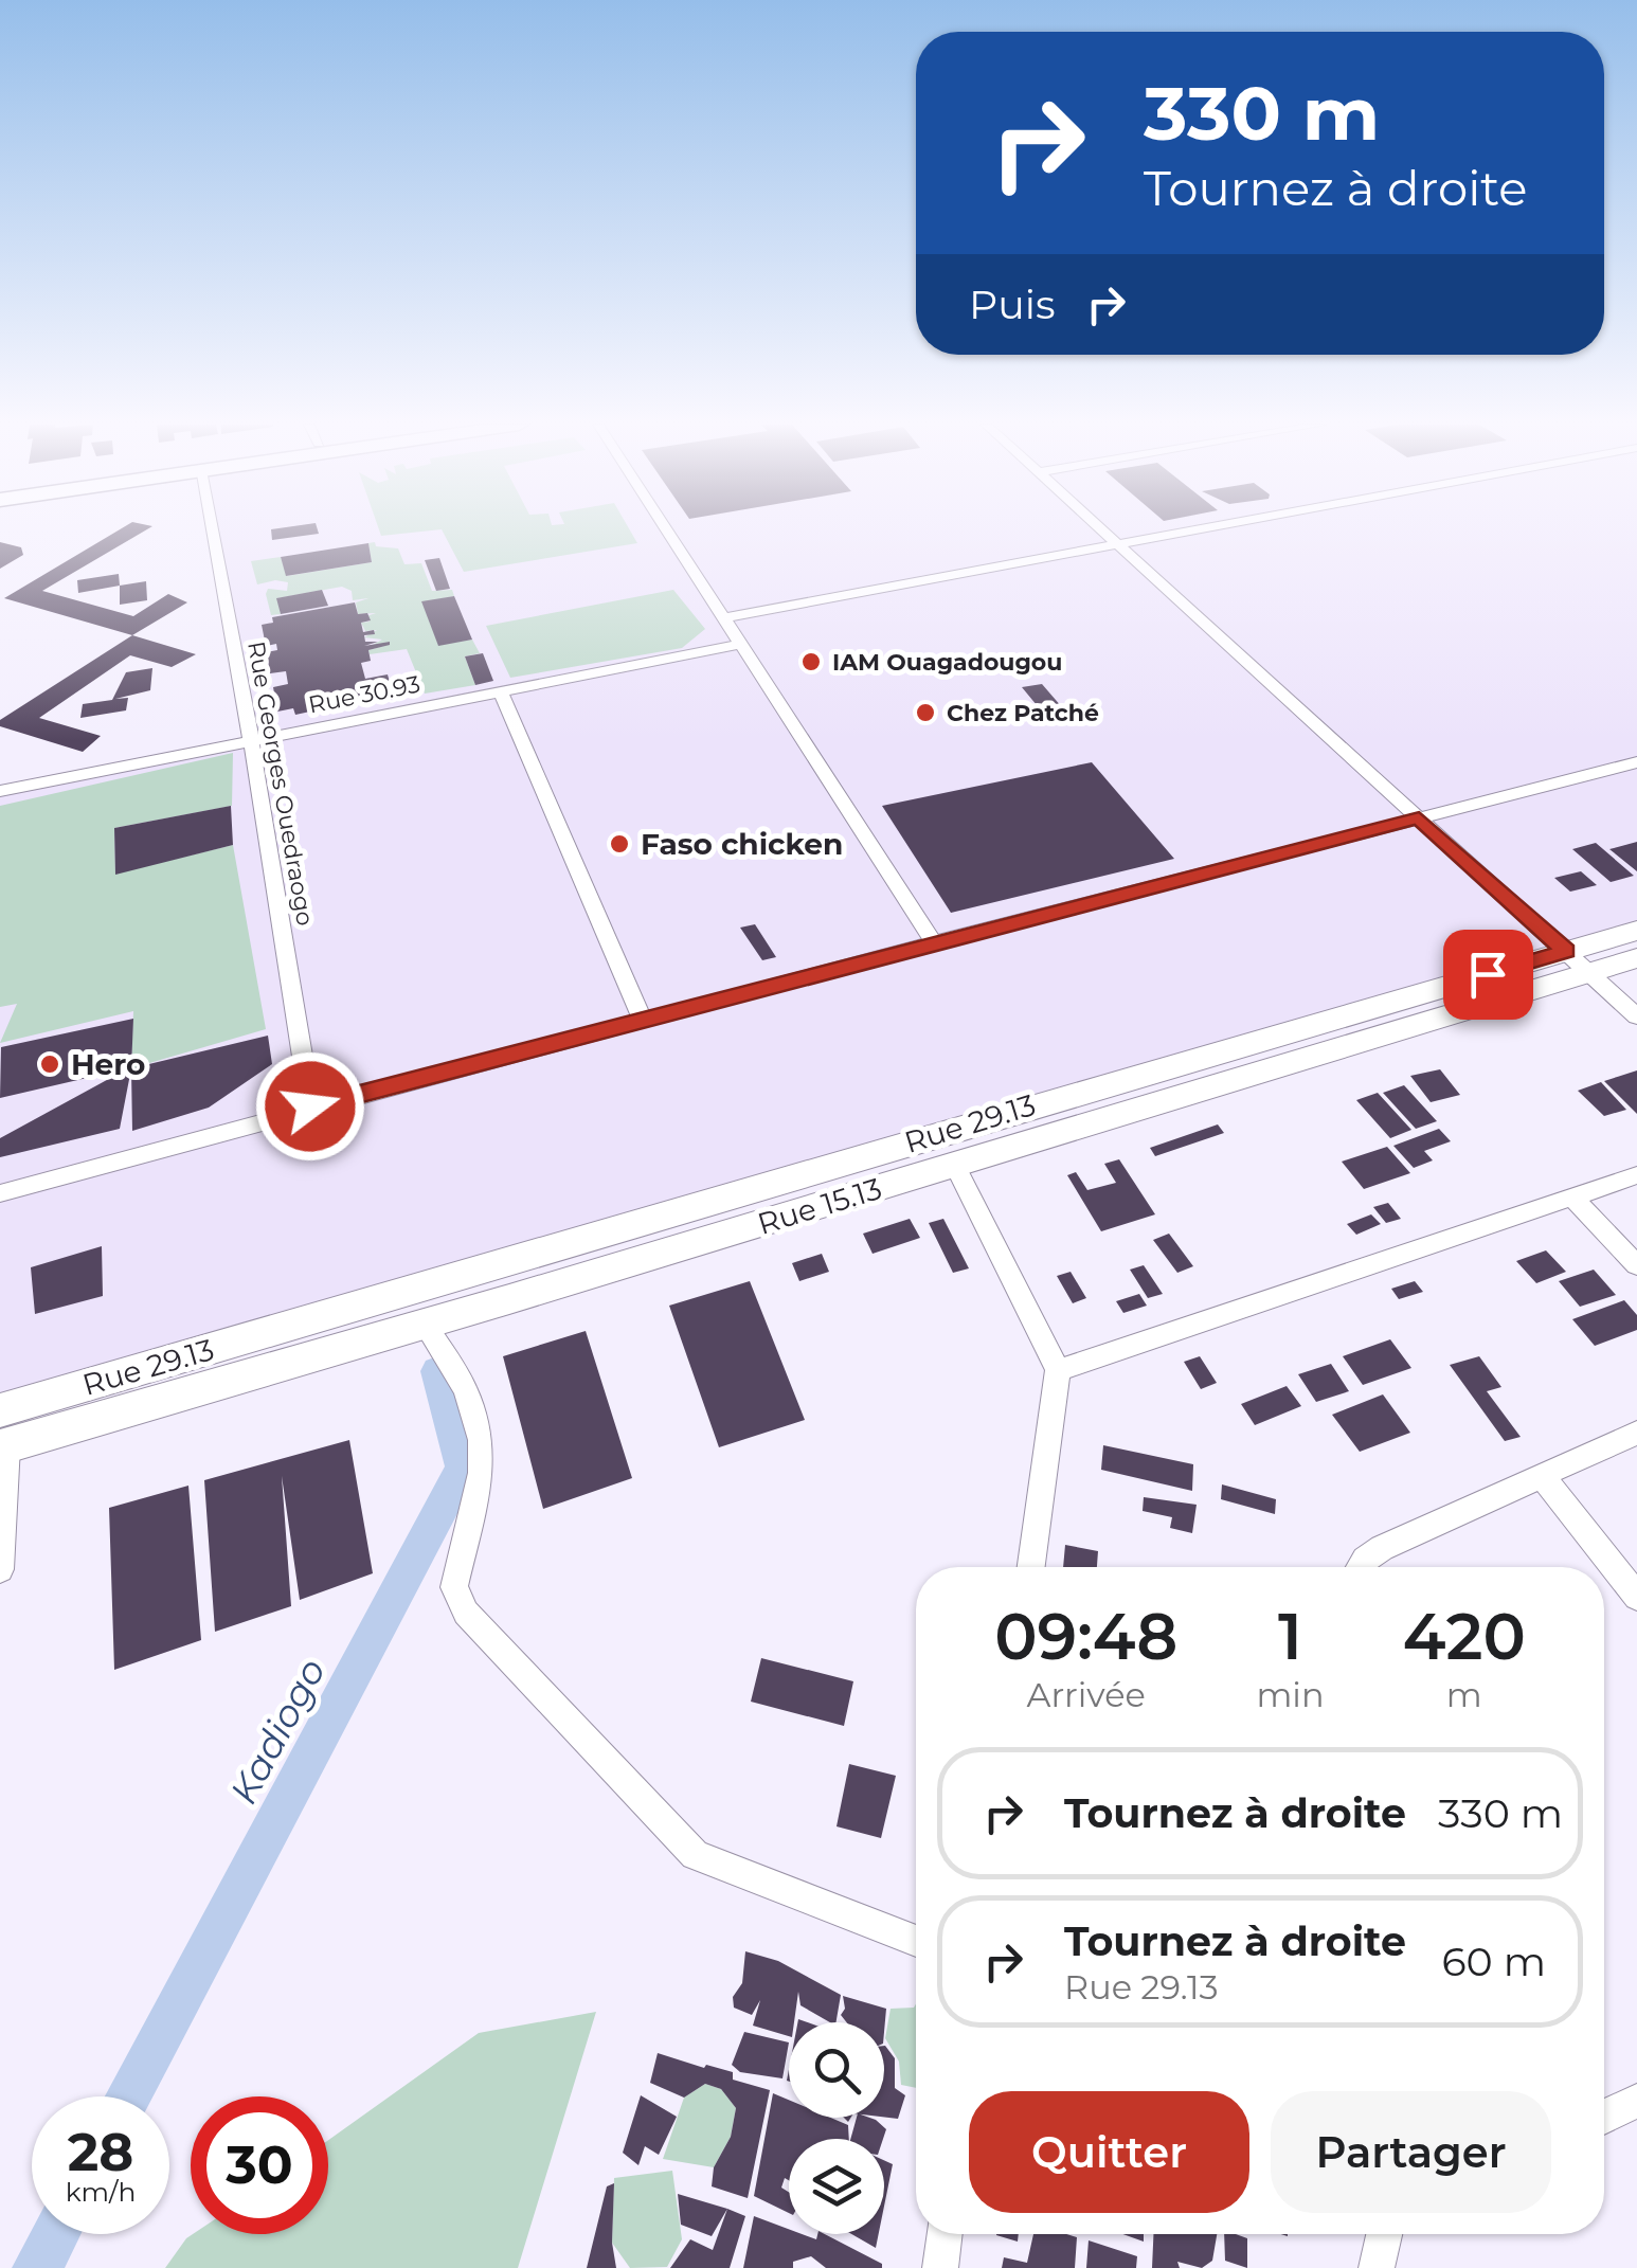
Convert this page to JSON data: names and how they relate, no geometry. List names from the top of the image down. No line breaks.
{"streets":{"main road":["Rue 29.13","Rue 15.13"],"street":["Rue 30.93","Rue Georges Ouedraogo"]},"crossings":[["Rue 30.93","Rue Georges Ouedraogo"],["Rue 29.13","Rue 15.13"]],"water":["Kadiogo"],"places":["IAM Ouagadougou","Chez Patché","Faso chicken","Hero"],"page":{"turn":["330 m","Tournez à droite"],"then":"Puis","eta":["09:48","Arrivée","1","min","420","m"],"list":[{"name":"Tournez à droite","value":"330 m"},{"name":"Tournez à droite","note":"Rue 29.13","value":"60 m"}],"buttons":["Quitter","Partager"],"speed":"28 km/h","limit":"30"}}
